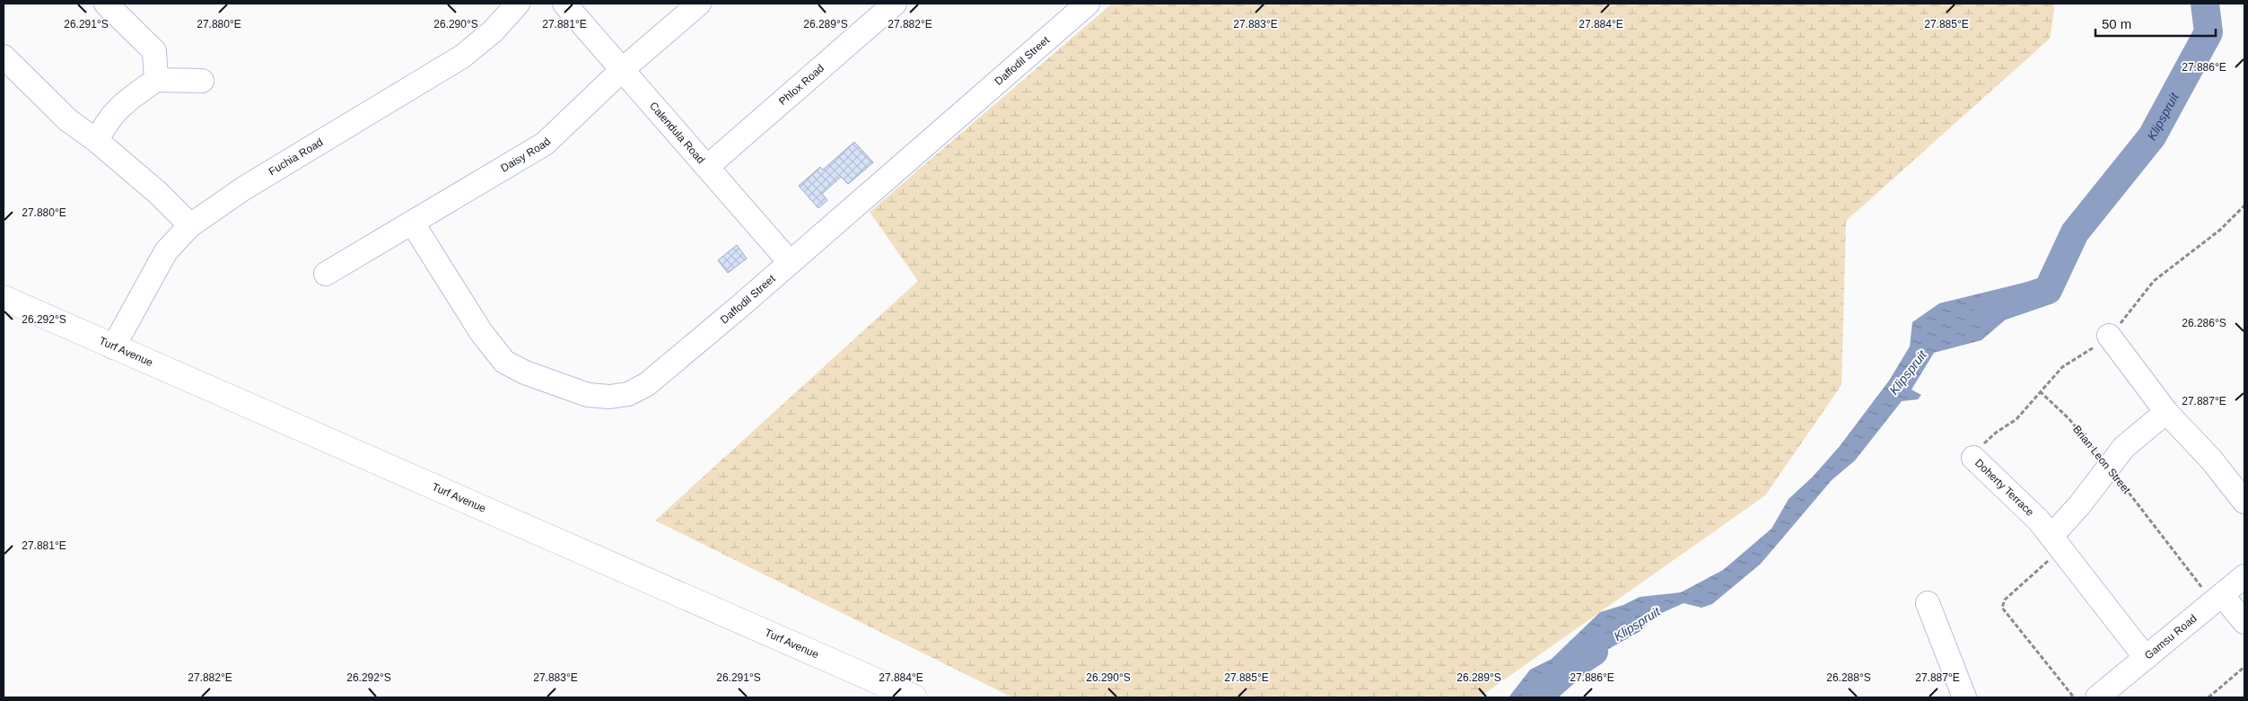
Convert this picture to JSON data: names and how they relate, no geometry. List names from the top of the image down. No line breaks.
{"streets":{"main road":["Turf Avenue"],"street":["Daffodil Street","Phlox Road","Calendula Road","Daisy Road","Fuchia Road","Doherty Terrace","Gamsu Road"],"path":["Brian Leon Street"]},"crossings":[["Daffodil Street","Calendula Road"],["Daffodil Street","Daisy Road"],["Phlox Road","Calendula Road"],["Calendula Road","Daisy Road"],["Fuchia Road","Turf Avenue"],["Brian Leon Street","Doherty Terrace"],["Brian Leon Street","Gamsu Road"],["Doherty Terrace","Gamsu Road"]],"water":["Klipspruit"],"scale_bar":"50 m","coordinates":["27.880°E","27.881°E","27.882°E","27.883°E","27.884°E","27.885°E","26.291°S","26.290°S","26.289°S","27.886°E","26.292°S","26.286°S","27.887°E","26.288°S"]}
